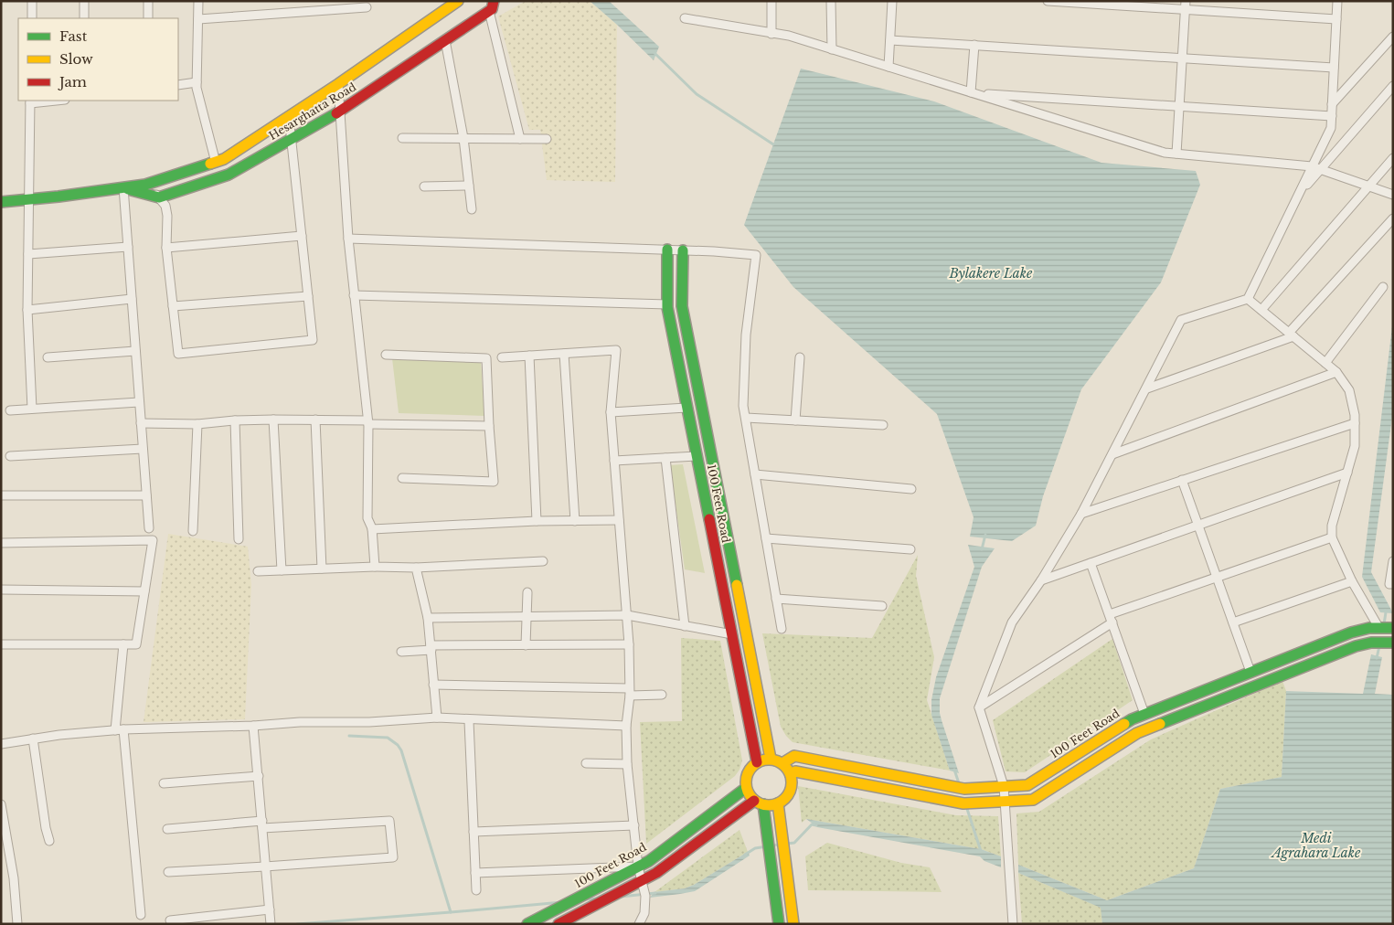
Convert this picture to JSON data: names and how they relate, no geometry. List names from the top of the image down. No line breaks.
{"streets":{"main road":["Hesarghatta Road","100 Feet Road"]},"water":["Bylakere Lake","Medi Agrahara Lake"],"legend":["Fast","Slow","Jam"]}
